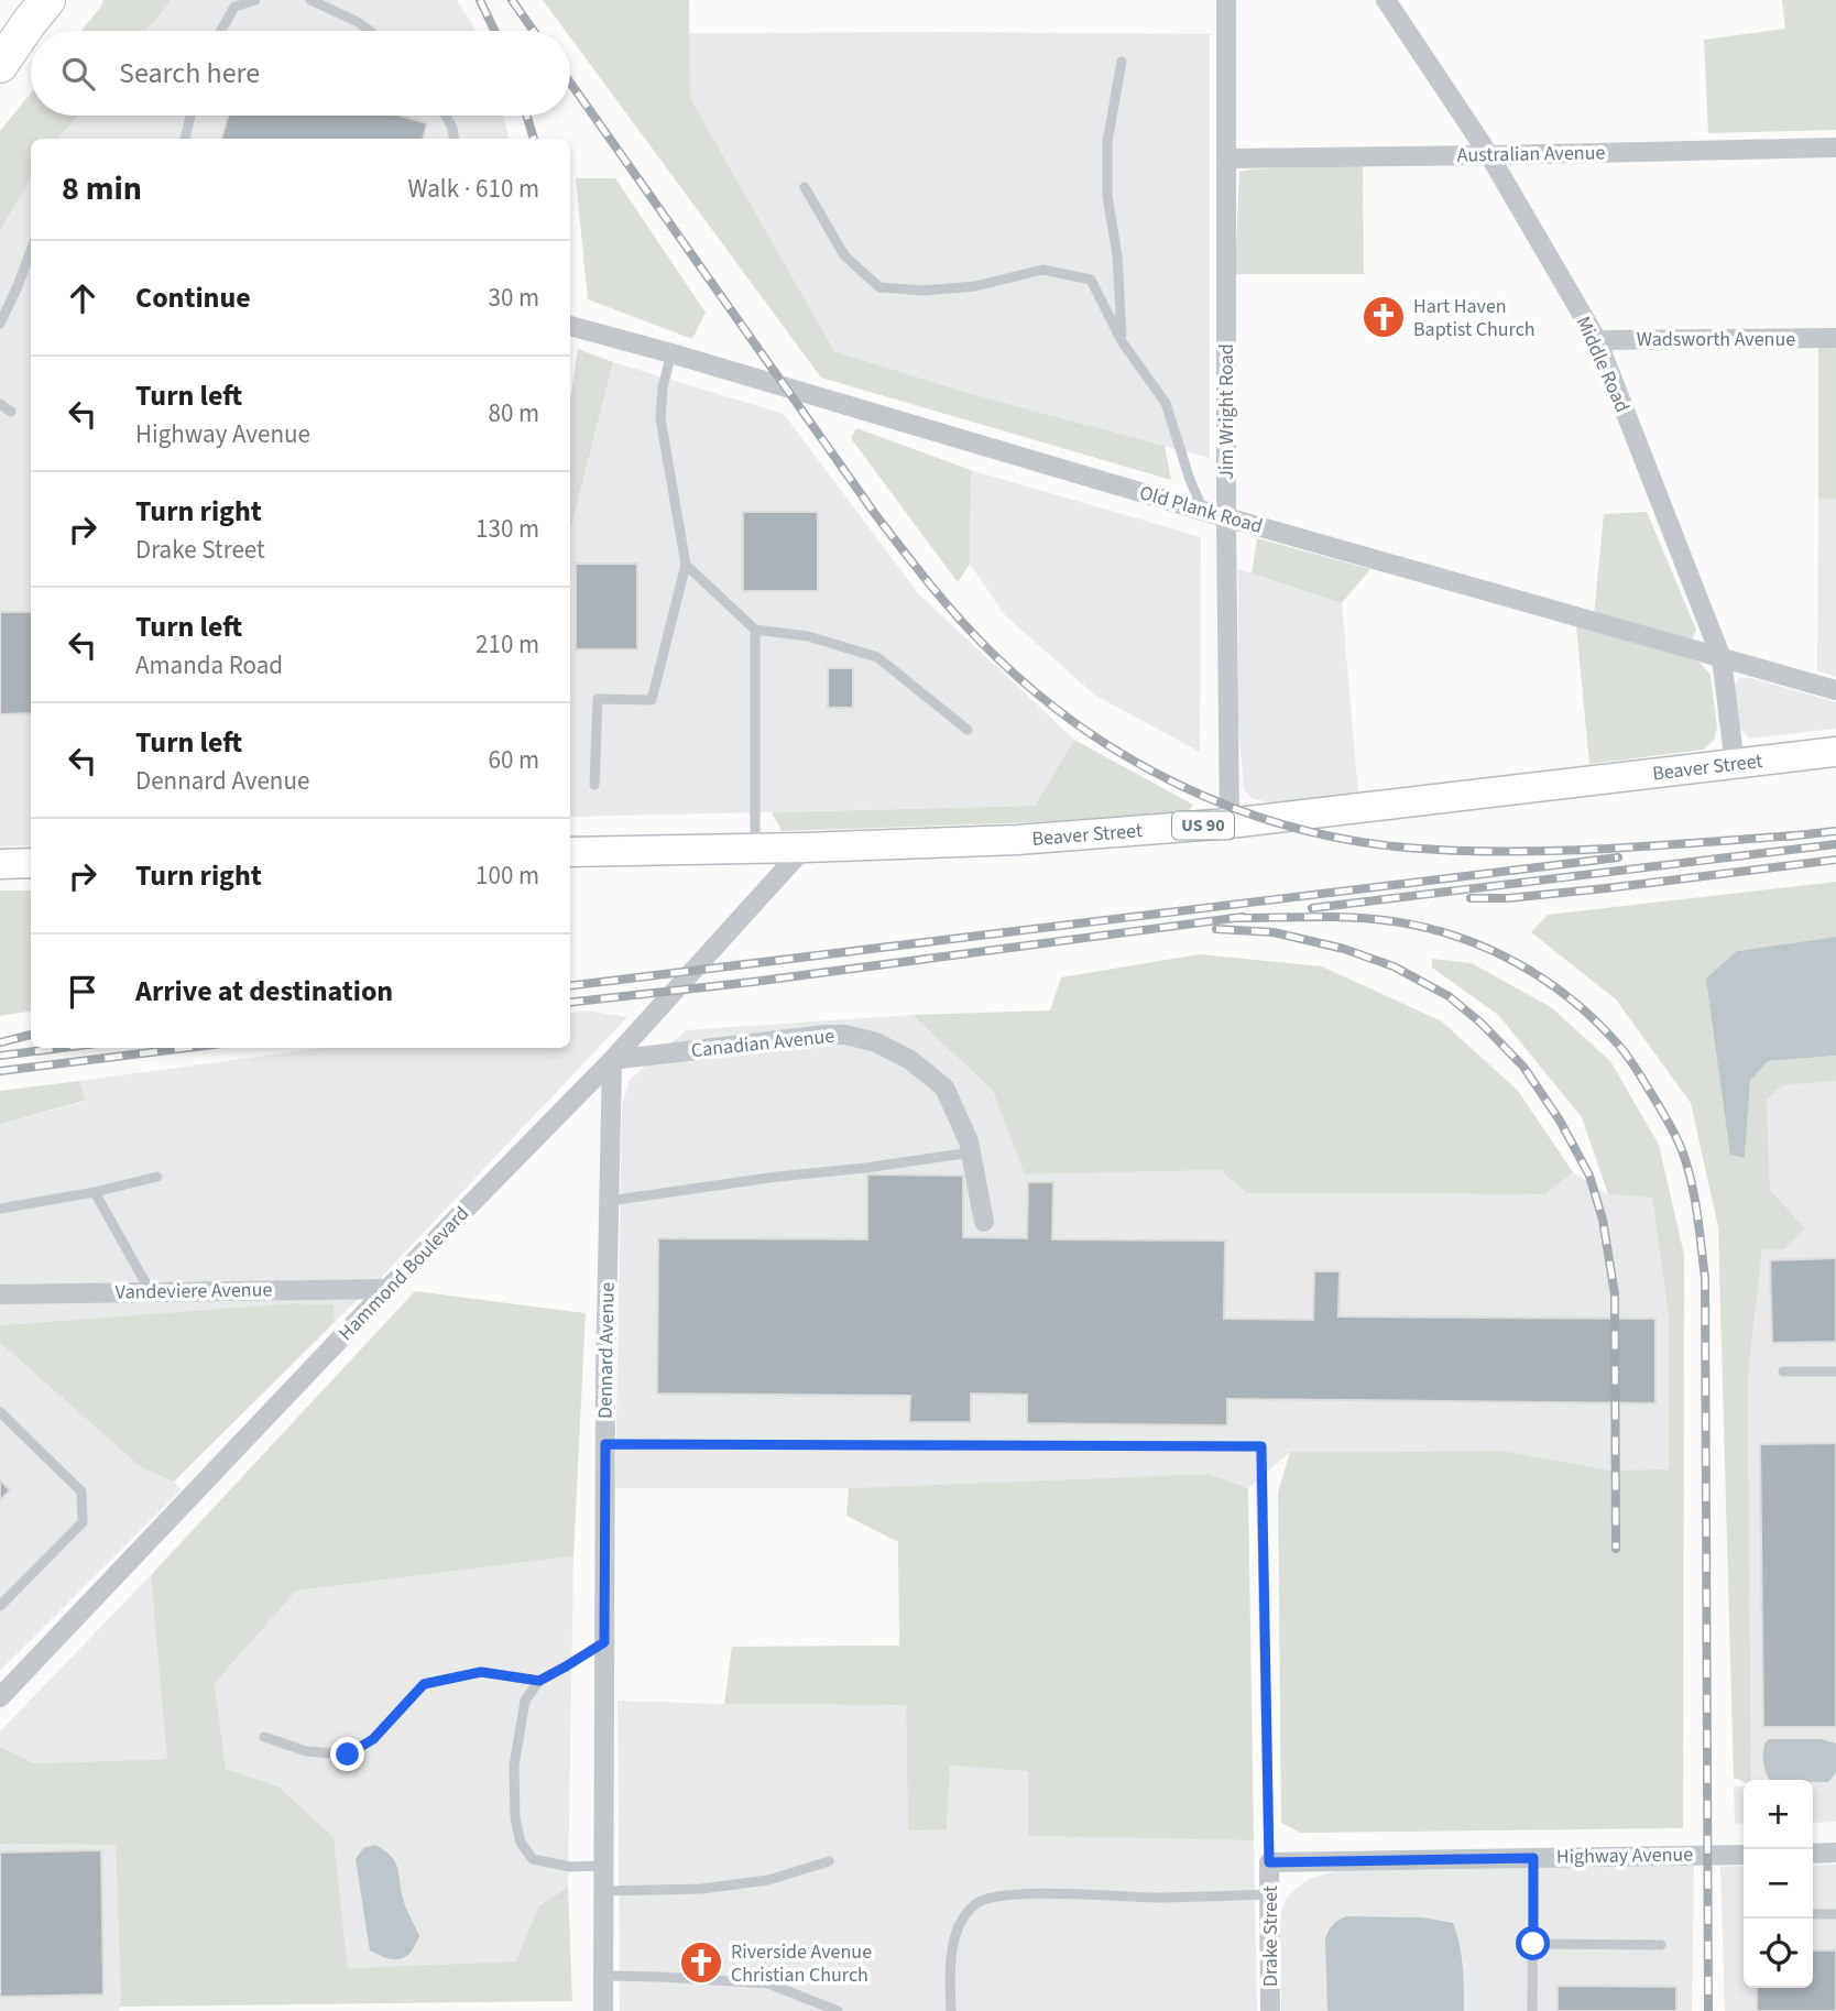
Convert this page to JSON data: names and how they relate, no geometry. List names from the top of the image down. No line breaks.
{"streets":{"main road":["Beaver Street","US 90"],"street":["Australian Avenue","Wadsworth Avenue","Middle Road","Jim Wright Road","Old Plank Road","Canadian Avenue","Hammond Boulevard","Vandeviere Avenue","Dennard Avenue","Highway Avenue","Drake Street"]},"crossings":[["Australian Avenue","Middle Road"],["Australian Avenue","Jim Wright Road"],["Wadsworth Avenue","Middle Road"],["Middle Road","Old Plank Road"],["Middle Road","Beaver Street"],["Jim Wright Road","Old Plank Road"],["Jim Wright Road","Beaver Street"],["Beaver Street","Hammond Boulevard"],["Canadian Avenue","Hammond Boulevard"],["Canadian Avenue","Dennard Avenue"],["Hammond Boulevard","Vandeviere Avenue"],["Hammond Boulevard","Dennard Avenue"],["Dennard Avenue","Drake Street"],["Highway Avenue","Drake Street"]],"places":{"church":["Hart Haven Baptist Church","Riverside Avenue Christian Church"]},"page":{"search":"Search here","heading":["8 min","Walk · 610 m"],"list":[["Continue","30 m"],["Turn left","Highway Avenue","80 m"],["Turn right","Drake Street","130 m"],["Turn left","Amanda Road","210 m"],["Turn left","Dennard Avenue","60 m"],["Turn right","100 m"],"Arrive at destination"],"map_buttons":["+","−"]}}
